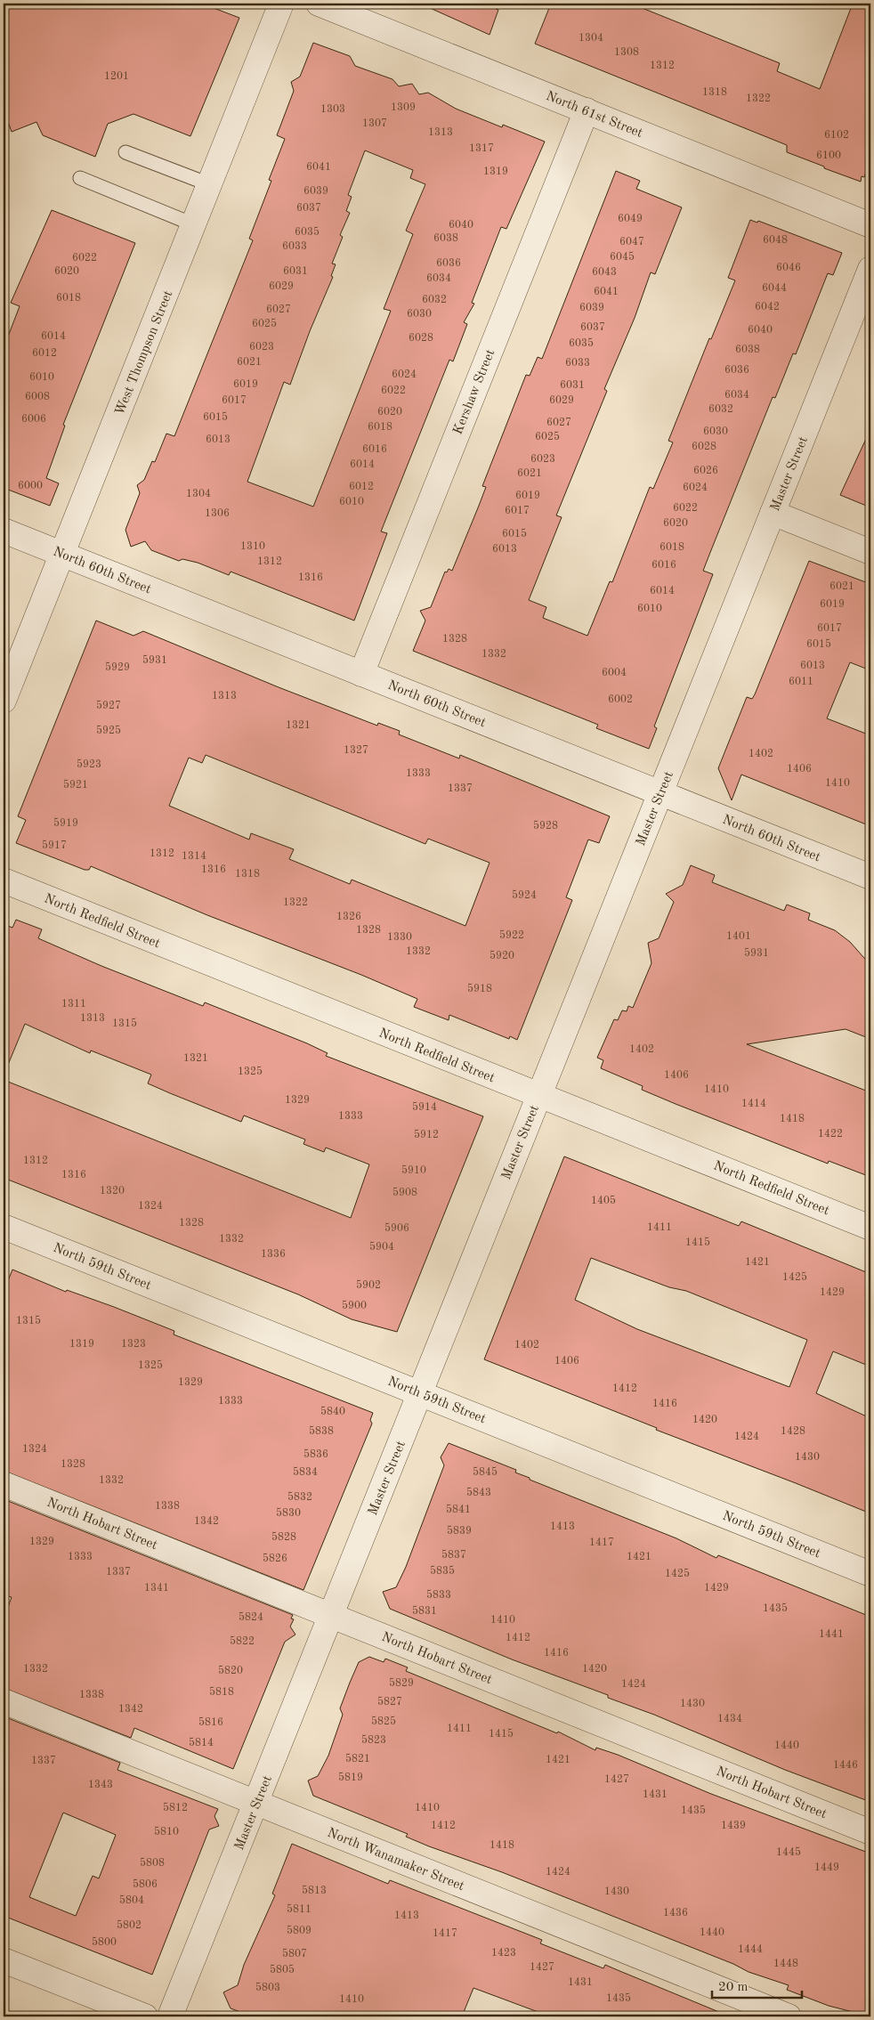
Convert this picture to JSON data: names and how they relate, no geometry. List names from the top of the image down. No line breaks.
{"streets":{"street":["North 61st Street","West Thompson Street","Kershaw Street","Master Street","North 60th Street","North Redfield Street","North 59th Street","North Hobart Street","North Wanamaker Street"]},"crossings":[["North 61st Street","Kershaw Street"],["West Thompson Street","North 60th Street"],["Kershaw Street","North 60th Street"],["Master Street","North 60th Street"],["Master Street","North Redfield Street"],["Master Street","North 59th Street"],["Master Street","North Hobart Street"],["Master Street","North Wanamaker Street"]],"house_numbers":["1304","1308","1312","1201","1318","1322","1309","1303","1307","1313","6102","1317","6100","6041","1319","6039","6037","6049","6040","6035","6038","6048","6047","6033","6045","6022","6036","6046","6020","6031","6043","6034","6029","6044","6041","6018","6032","6042","6039","6027","6030","6025","6037","6040","6014","6028","6035","6023","6038","6012","6021","6033","6036","6024","6010","6019","6031","6022","6034","6008","6017","6029","6032","6020","6015","6006","6027","6018","6030","6025","6013","6028","6016","6023","6014","6026","6021","6000","6012","6024","1304","6019","6010","6022","6017","1306","6020","6015","1310","6018","6013","1312","6016","1316","6021","6014","6019","6010","6017","1328","6015","1332","5931","6013","5929","6004","6011","1313","6002","5927","1321","5925","1327","1402","5923","1406","1333","1410","5921","1337","5919","5928","5917","1312","1314","1316","1318","5924","1322","1326","1328","5922","1401","1330","1332","5931","5920","5918","1311","1313","1315","1402","1321","1325","1406","1410","1329","1414","5914","1333","1418","1422","5912","1312","5910","1316","1320","5908","1405","1324","1328","1411","5906","1332","1415","5904","1336","1421","1425","5902","1429","5900","1315","1319","1323","1402","1406","1325","1329","1412","1333","1416","5840","1420","5838","1428","1424","1324","5836","1430","1328","5834","5845","1332","5843","5832","1338","5841","5830","1342","1413","5839","5828","1329","1417","5837","1333","1421","5826","5835","1337","1425","1341","1429","5833","1435","5831","5824","1410","1441","1412","5822","1416","1332","1420","5820","5829","1424","5818","1338","5827","1430","1342","1434","5825","5816","1411","1415","5823","5814","1440","5821","1421","1337","1446","5819","1427","1343","1431","5812","1410","1435","1412","1439","5810","1418","1445","5808","1449","1424","5806","5813","1430","5804","5811","1436","1413","5802","5809","1440","1417","5800","1444","1423","5807","1448","1427","5805","1431","5803","1435","1410"],"scale_bar":"20 m"}
